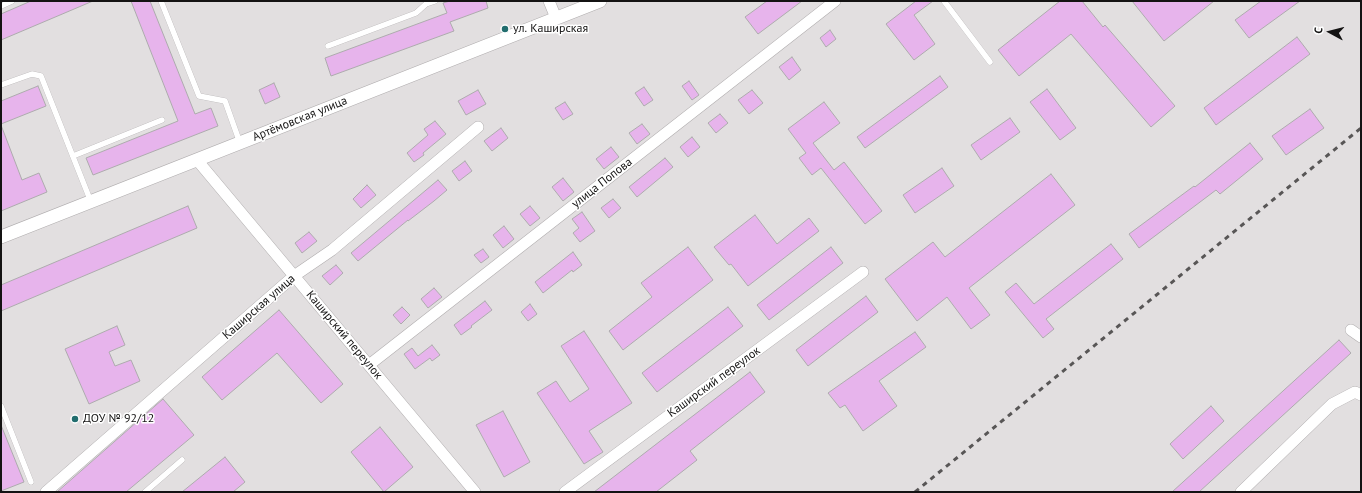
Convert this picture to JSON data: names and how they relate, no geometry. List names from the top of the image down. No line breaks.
{"streets":{"street":["Артёмовская улица","улица Попова","Каширская улица","Каширский переулок"]},"crossings":[["Артёмовская улица","Каширский переулок"],["улица Попова","Каширский переулок"],["Каширская улица","Каширский переулок"]],"places":["ул. Каширская","ДОУ № 92/12"],"north":"left"}
